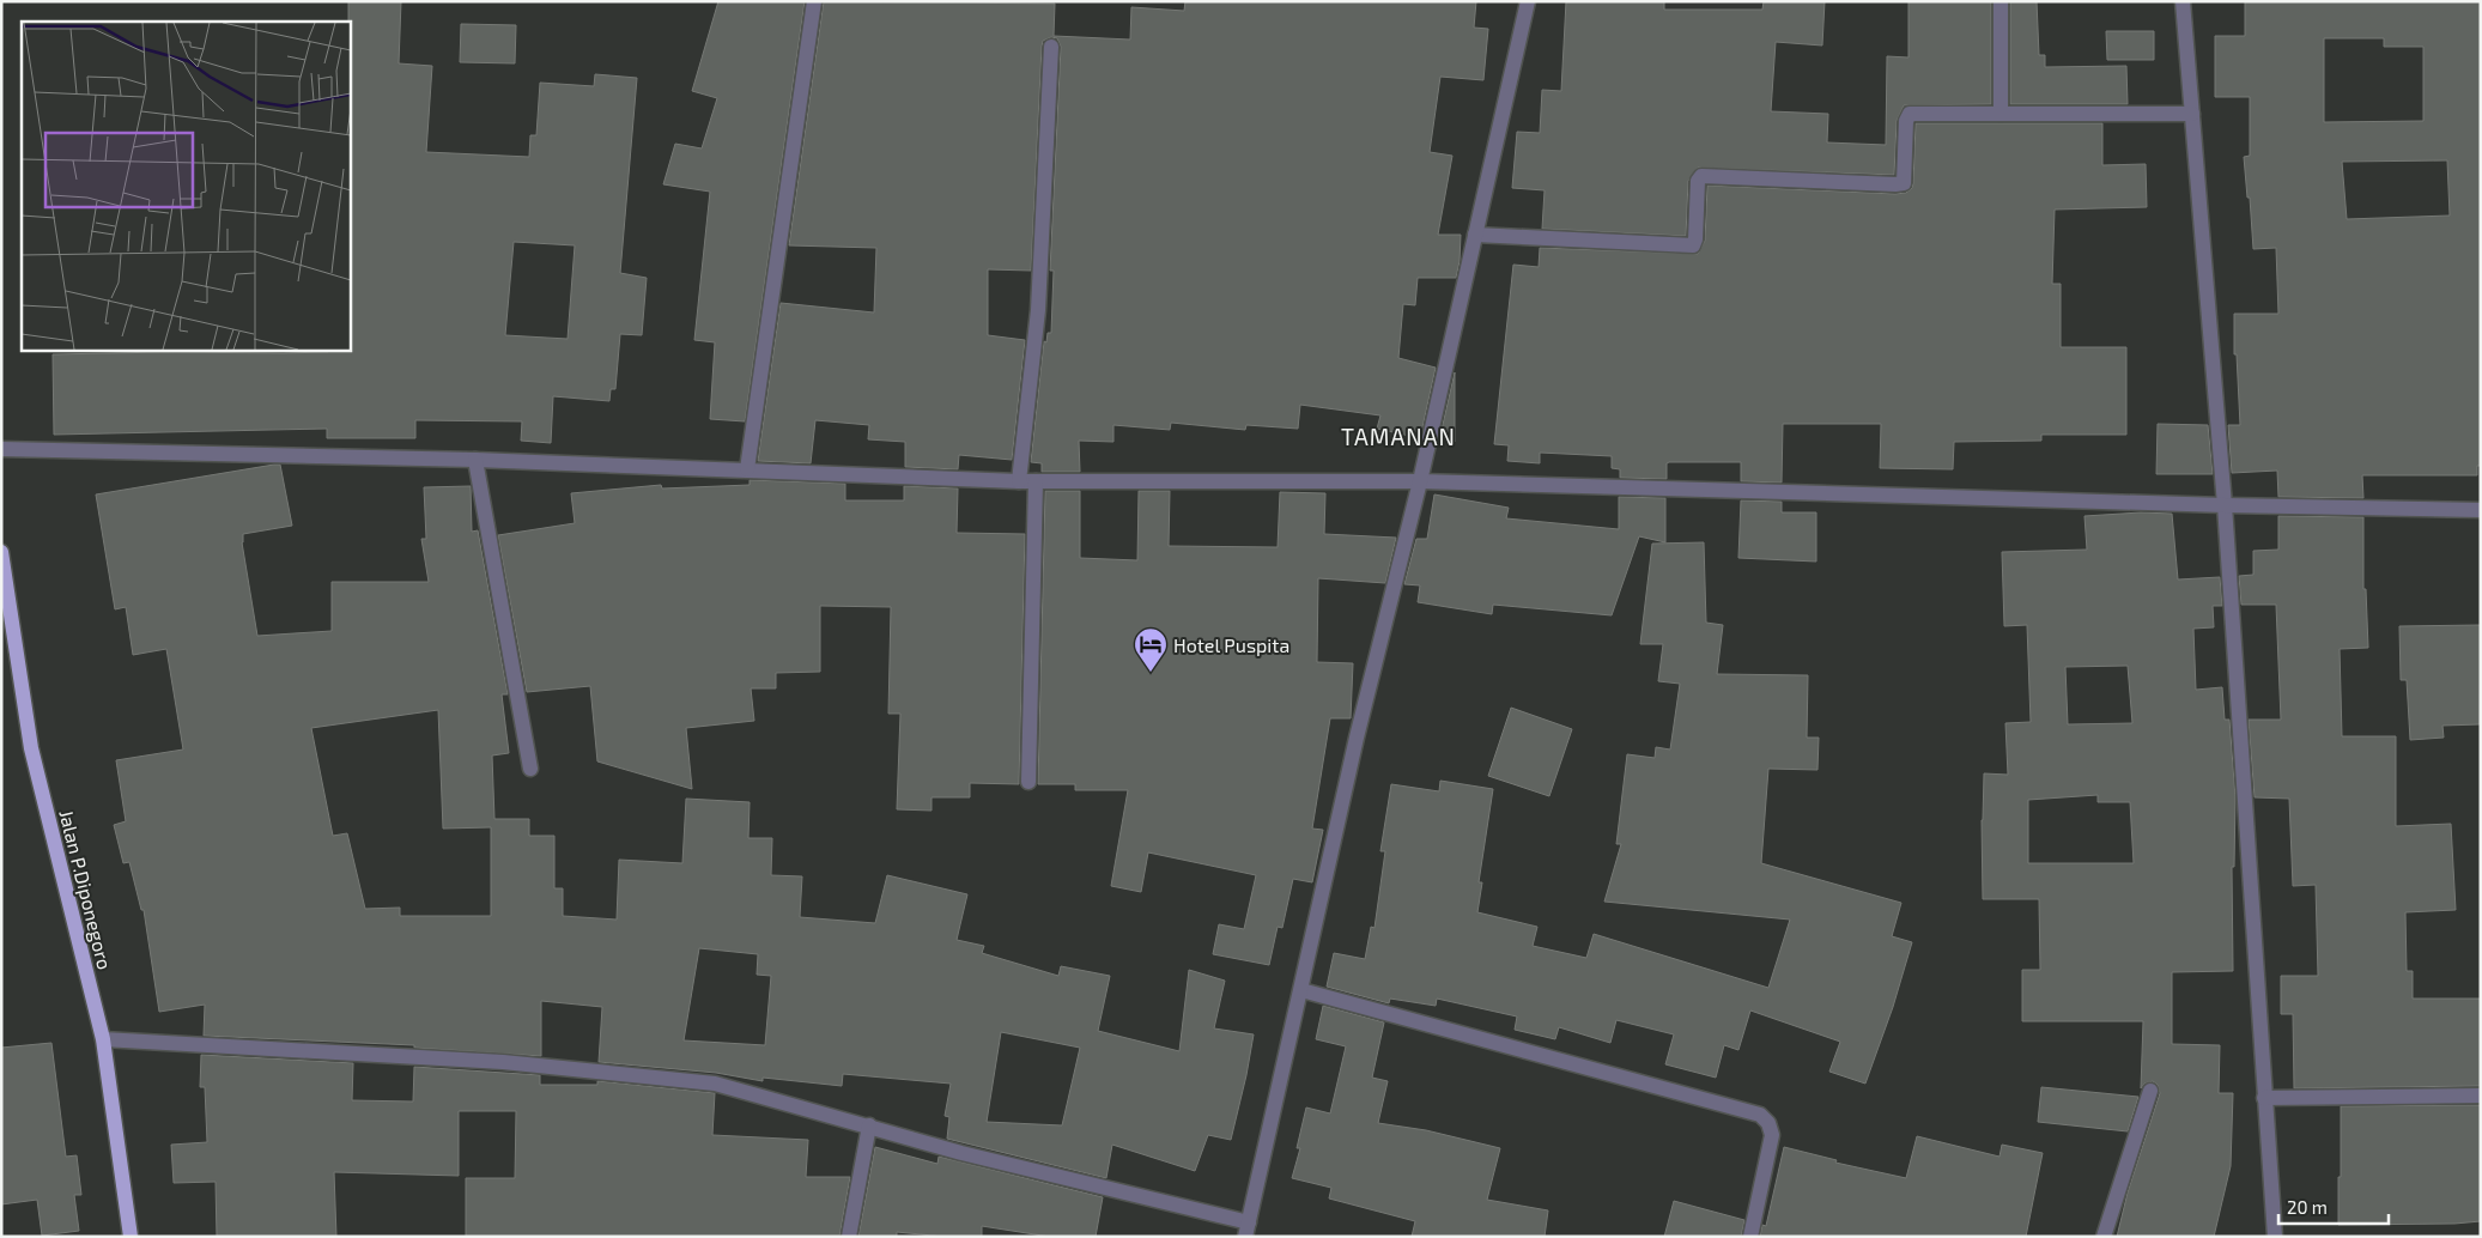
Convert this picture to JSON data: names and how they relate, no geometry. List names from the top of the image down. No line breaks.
{"streets":{"main road":["Jalan P.Diponegoro"]},"districts":["TAMANAN"],"places":{"hotel":["Hotel Puspita"]},"scale_bar":"20 m"}
